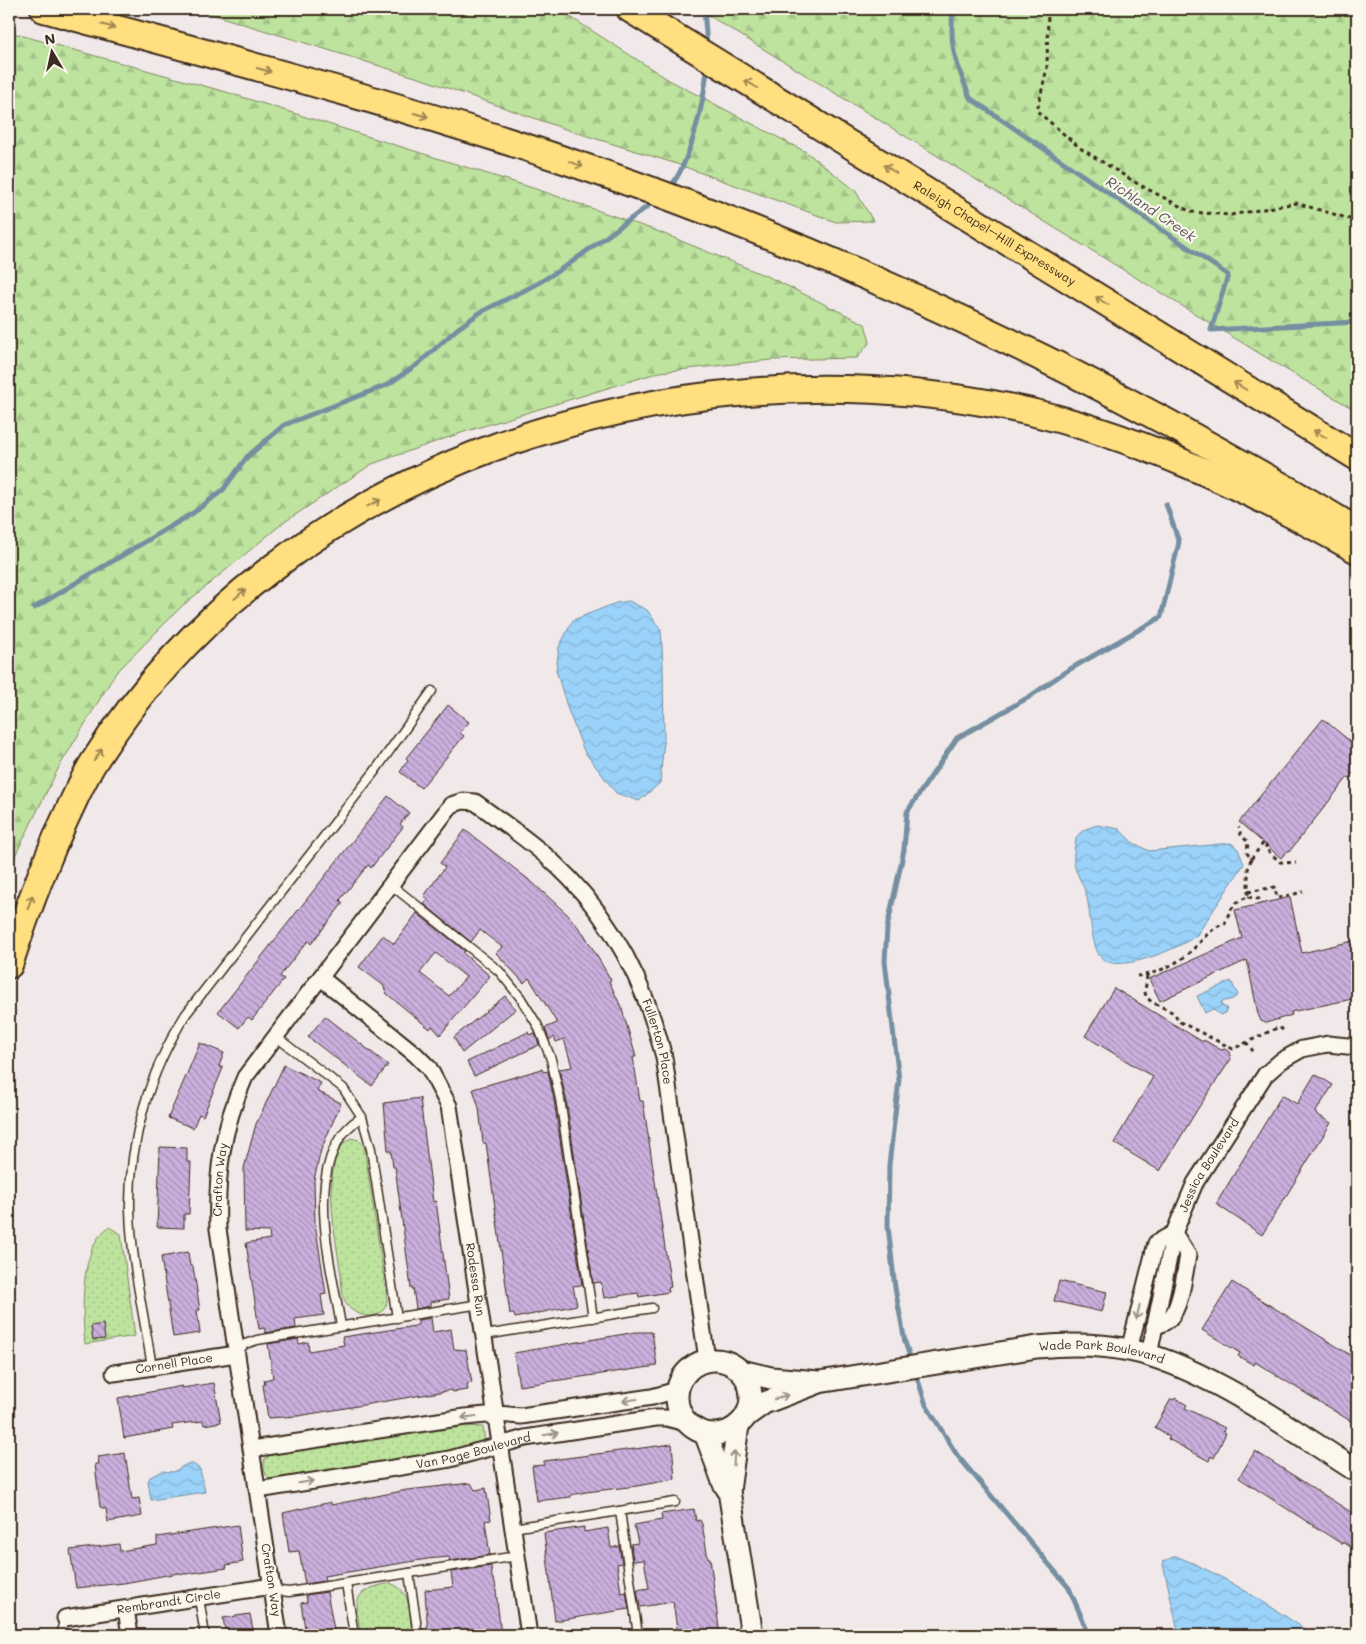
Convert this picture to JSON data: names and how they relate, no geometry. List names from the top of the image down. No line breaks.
{"streets":{"highway":["Raleigh Chapel–Hill Expressway"],"street":["Fullerton Place","Jessica Boulevard","Crafton Way","Rodessa Run","Wade Park Boulevard","Cornell Place","Van Page Boulevard","Rembrandt Circle"]},"crossings":[["Fullerton Place","Crafton Way"],["Fullerton Place","Wade Park Boulevard"],["Fullerton Place","Van Page Boulevard"],["Jessica Boulevard","Wade Park Boulevard"],["Crafton Way","Rodessa Run"],["Crafton Way","Cornell Place"],["Crafton Way","Van Page Boulevard"],["Crafton Way","Rembrandt Circle"],["Rodessa Run","Van Page Boulevard"],["Wade Park Boulevard","Van Page Boulevard"]],"water":["Richland Creek"],"north":"top"}
